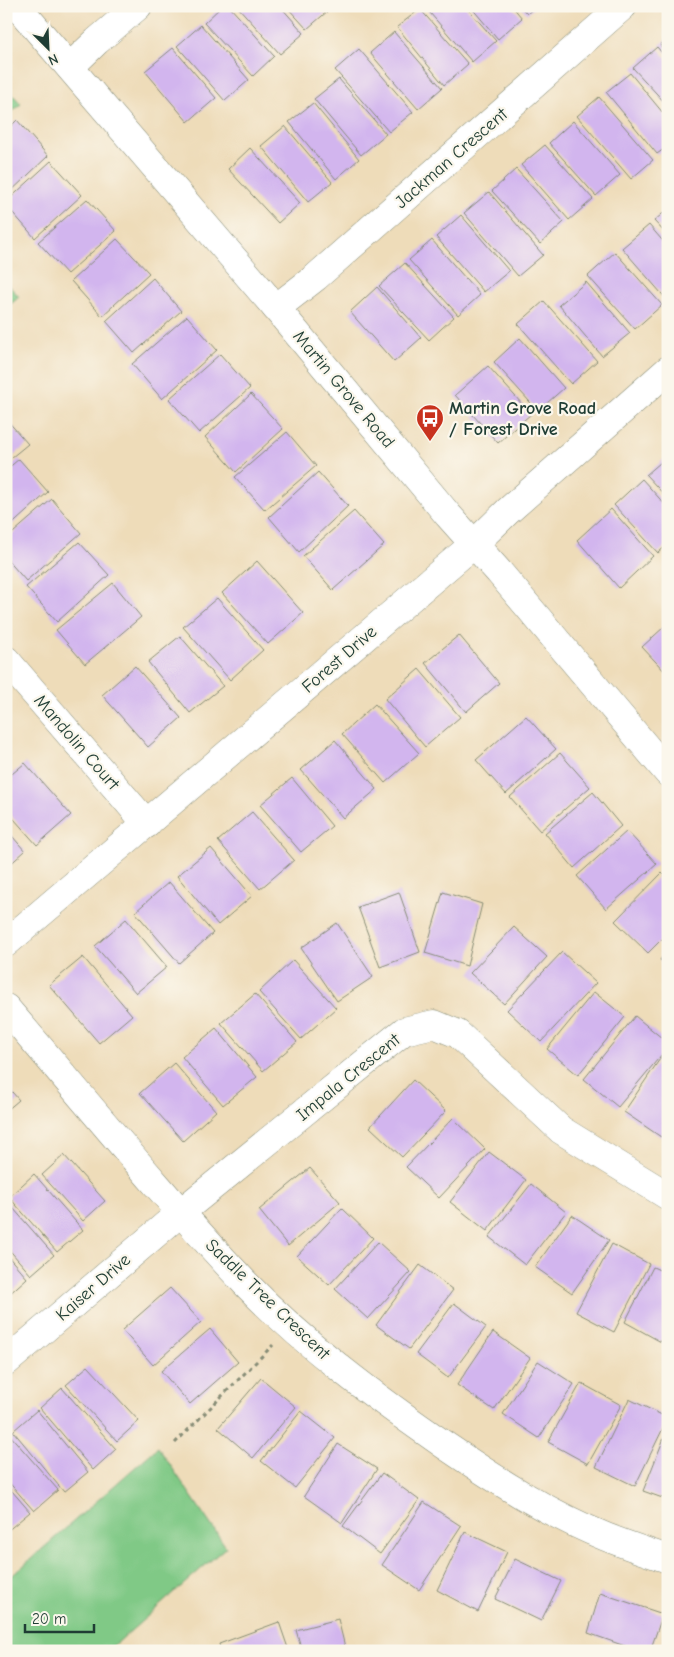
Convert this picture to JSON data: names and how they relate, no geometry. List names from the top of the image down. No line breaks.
{"streets":{"street":["Jackman Crescent","Martin Grove Road","Forest Drive","Mandolin Court","Impala Crescent","Kaiser Drive","Saddle Tree Crescent"]},"crossings":[["Jackman Crescent","Martin Grove Road"],["Martin Grove Road","Forest Drive"],["Forest Drive","Mandolin Court"],["Impala Crescent","Kaiser Drive"],["Impala Crescent","Saddle Tree Crescent"],["Kaiser Drive","Saddle Tree Crescent"]],"places":{"bus stop":["Martin Grove Road / Forest Drive"]},"scale_bar":"20 m","north":"bottom right"}
